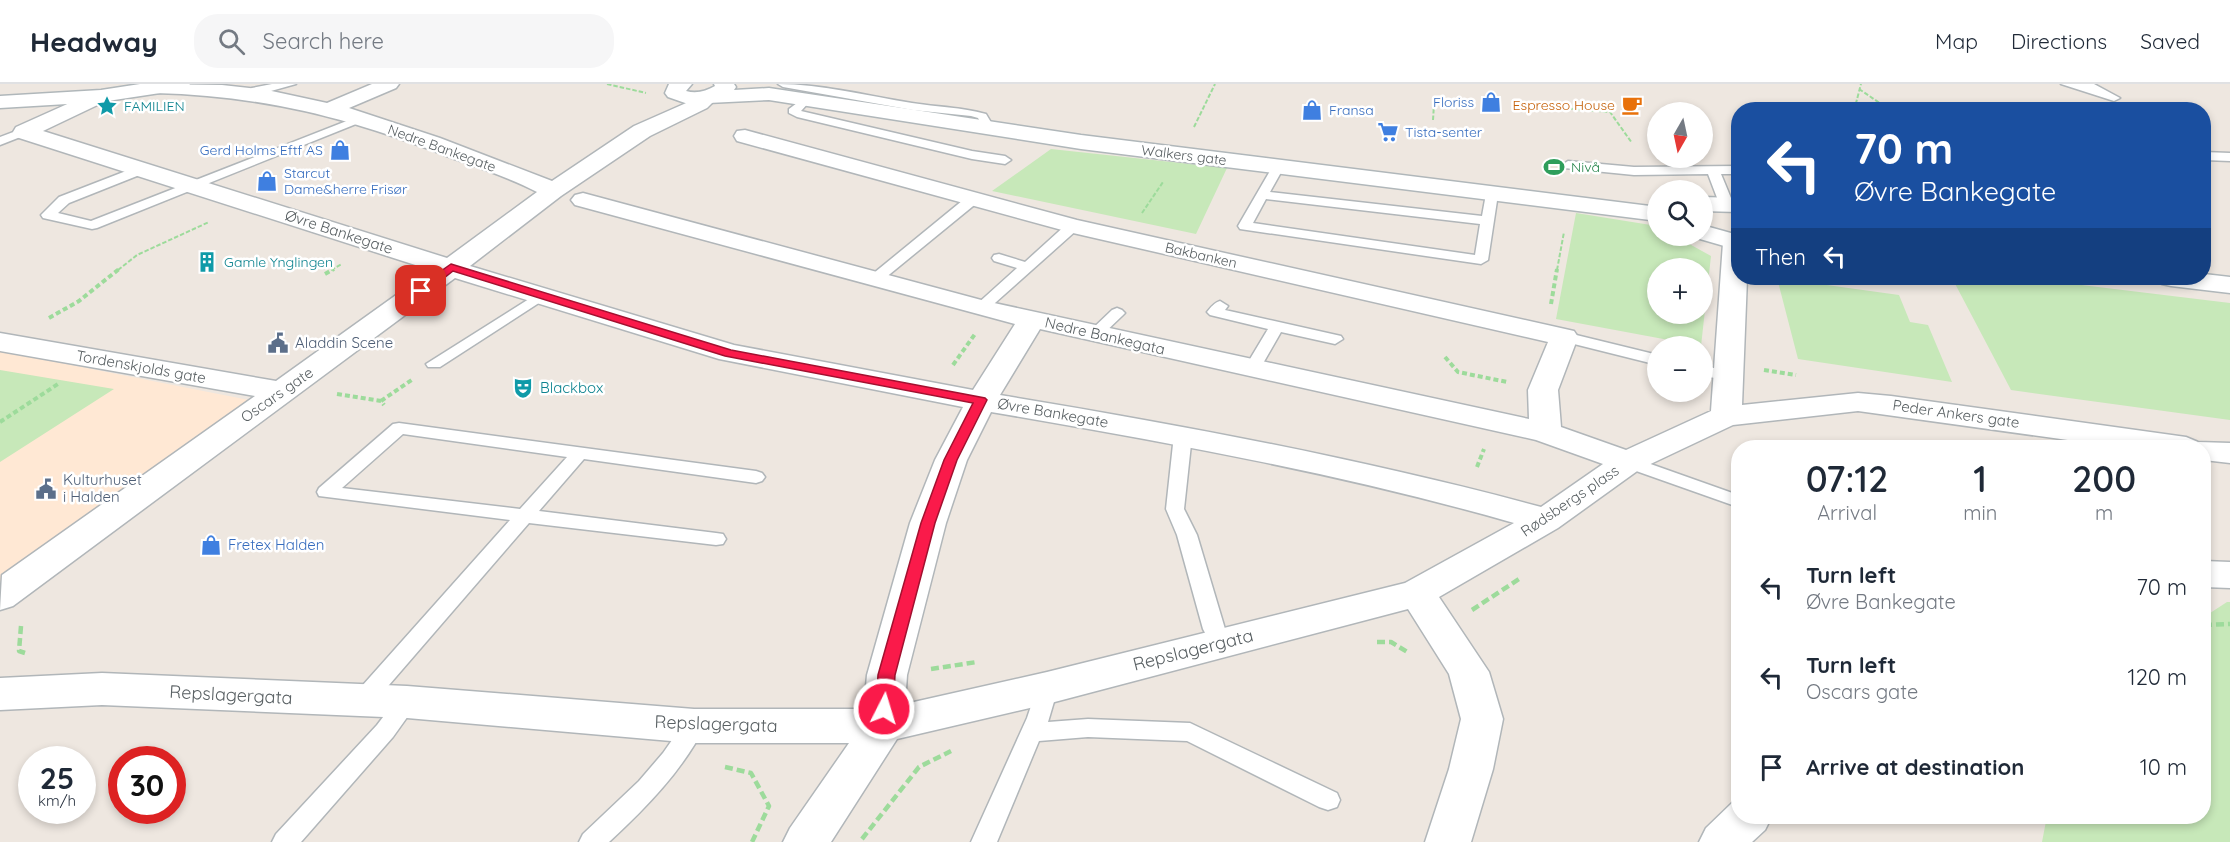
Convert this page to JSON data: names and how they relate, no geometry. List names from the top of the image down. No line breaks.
{"streets":{"street":["Nedre Bankegate","Walkers gate","Øvre Bankegate","Bakbanken","Nedre Bankegata","Tordenskjolds gate","Oscars gate","Peder Ankers gate","Rødsbergs plass","Repslagergata"]},"crossings":[["Nedre Bankegate","Oscars gate"],["Walkers gate","Oscars gate"],["Øvre Bankegate","Oscars gate"],["Øvre Bankegate","Rødsbergs plass"],["Nedre Bankegata","Rødsbergs plass"],["Tordenskjolds gate","Oscars gate"],["Peder Ankers gate","Rødsbergs plass"],["Rødsbergs plass","Repslagergata"]],"places":{"shop":["Floriss","Fransa","Gerd Holms Eftf AS","Starcut Dame&herre Frisør","Fretex Halden"],"cafe":["Espresso House"],"place":["FAMILIEN"],"supermarket":["Tista-senter"],"sports":["Nivå"],"building":["Gamle Ynglingen"],"public building":["Aladdin Scene","Kulturhuset i Halden"],"theatre":["Blackbox"]},"north":"bottom","page":{"header":"Headway","search":"Search here","nav":["Map","Directions","Saved"],"map_buttons":["+","−"],"turn":["70 m","Øvre Bankegate"],"then":"Then","eta":["07:12","Arrival","1","min","200","m"],"list":[{"name":"Turn left","note":"Øvre Bankegate","value":"70 m"},{"name":"Turn left","note":"Oscars gate","value":"120 m"},{"name":"Arrive at destination","value":"10 m"}],"speed":"25 km/h","limit":"30"}}
